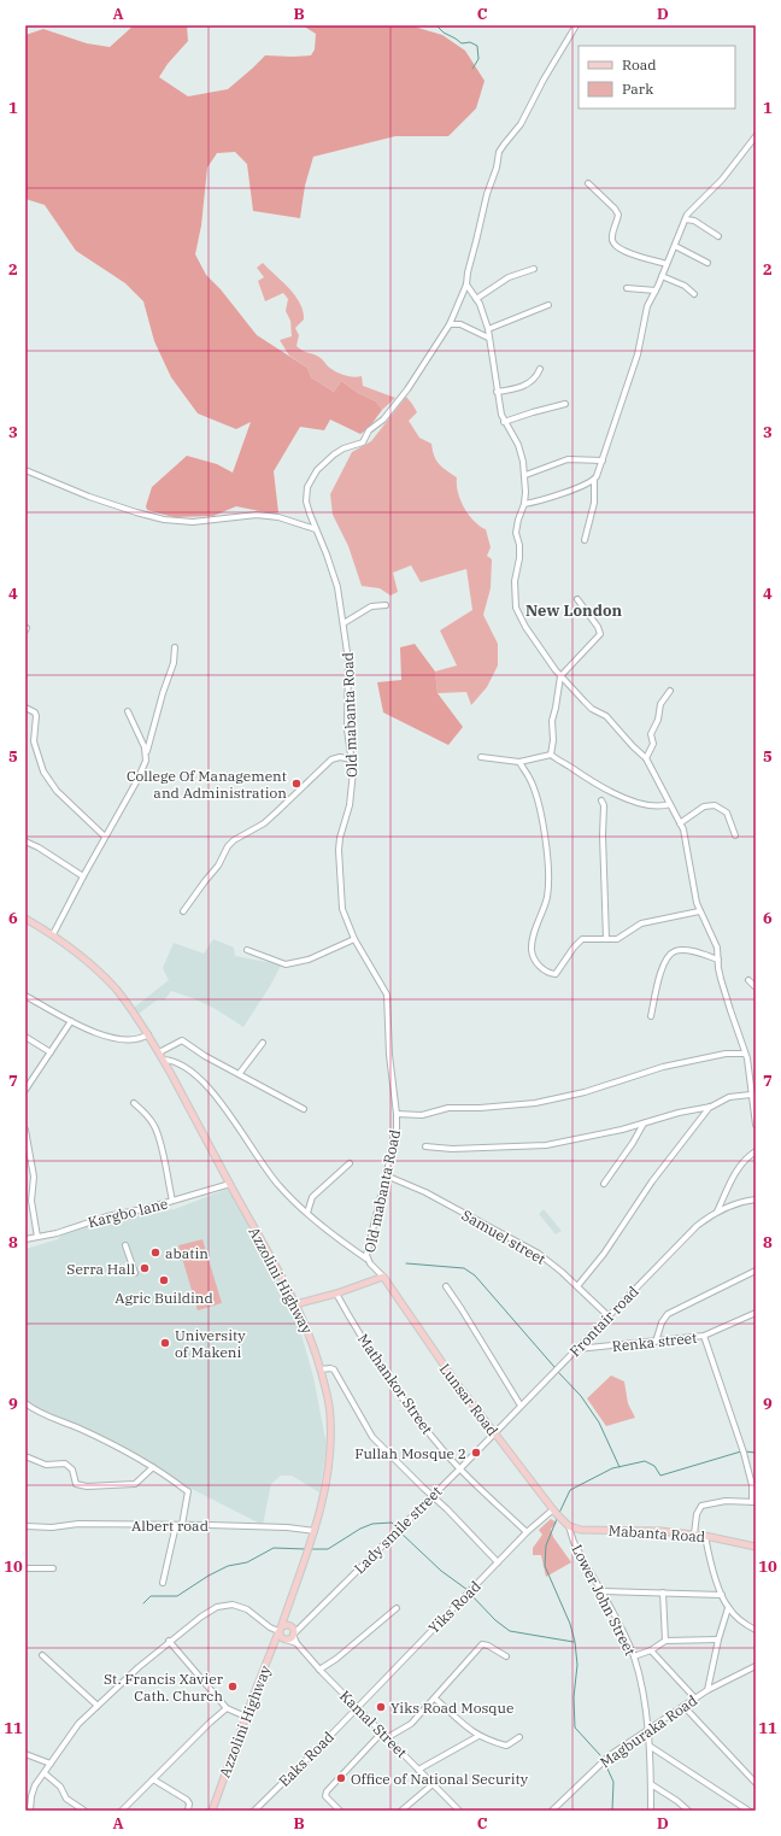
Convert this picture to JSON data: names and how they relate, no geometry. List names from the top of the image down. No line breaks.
{"streets":{"main road":["Azzolini Highway","Lunsar Road","Mabanta Road"],"street":["Old mabanta Road","Kargbo lane","Samuel street","Frontair road","Renka street","Mathankor Street","Albert road","Lady smile street","Lower John Street","Yiks Road","Kamal Street","Magburaka Road","Eaks Road"]},"crossings":[["Old mabanta Road","Samuel street"],["Old mabanta Road","Lunsar Road"],["Kargbo lane","Azzolini Highway"],["Samuel street","Frontair road"],["Azzolini Highway","Albert road"],["Frontair road","Renka street"],["Frontair road","Lunsar Road"],["Frontair road","Lady smile street"],["Mathankor Street","Lady smile street"],["Lunsar Road","Lady smile street"],["Lunsar Road","Mabanta Road"],["Lunsar Road","Lower John Street"],["Lunsar Road","Yiks Road"],["Lady smile street","Kamal Street"],["Mabanta Road","Lower John Street"],["Lower John Street","Magburaka Road"],["Yiks Road","Kamal Street"],["Yiks Road","Eaks Road"],["Kamal Street","Eaks Road"]],"districts":["New London"],"places":["College Of Management and Administration","abatin","Serra Hall","Agric Buildind","University of Makeni","Fullah Mosque 2","St. Francis Xavier Cath. Church","Yiks Road Mosque","Office of National Security"],"legend":["Road","Park"],"grid":{"columns":["A","B","C","D"],"rows":["1","2","3","4","5","6","7","8","9","10","11"]}}
